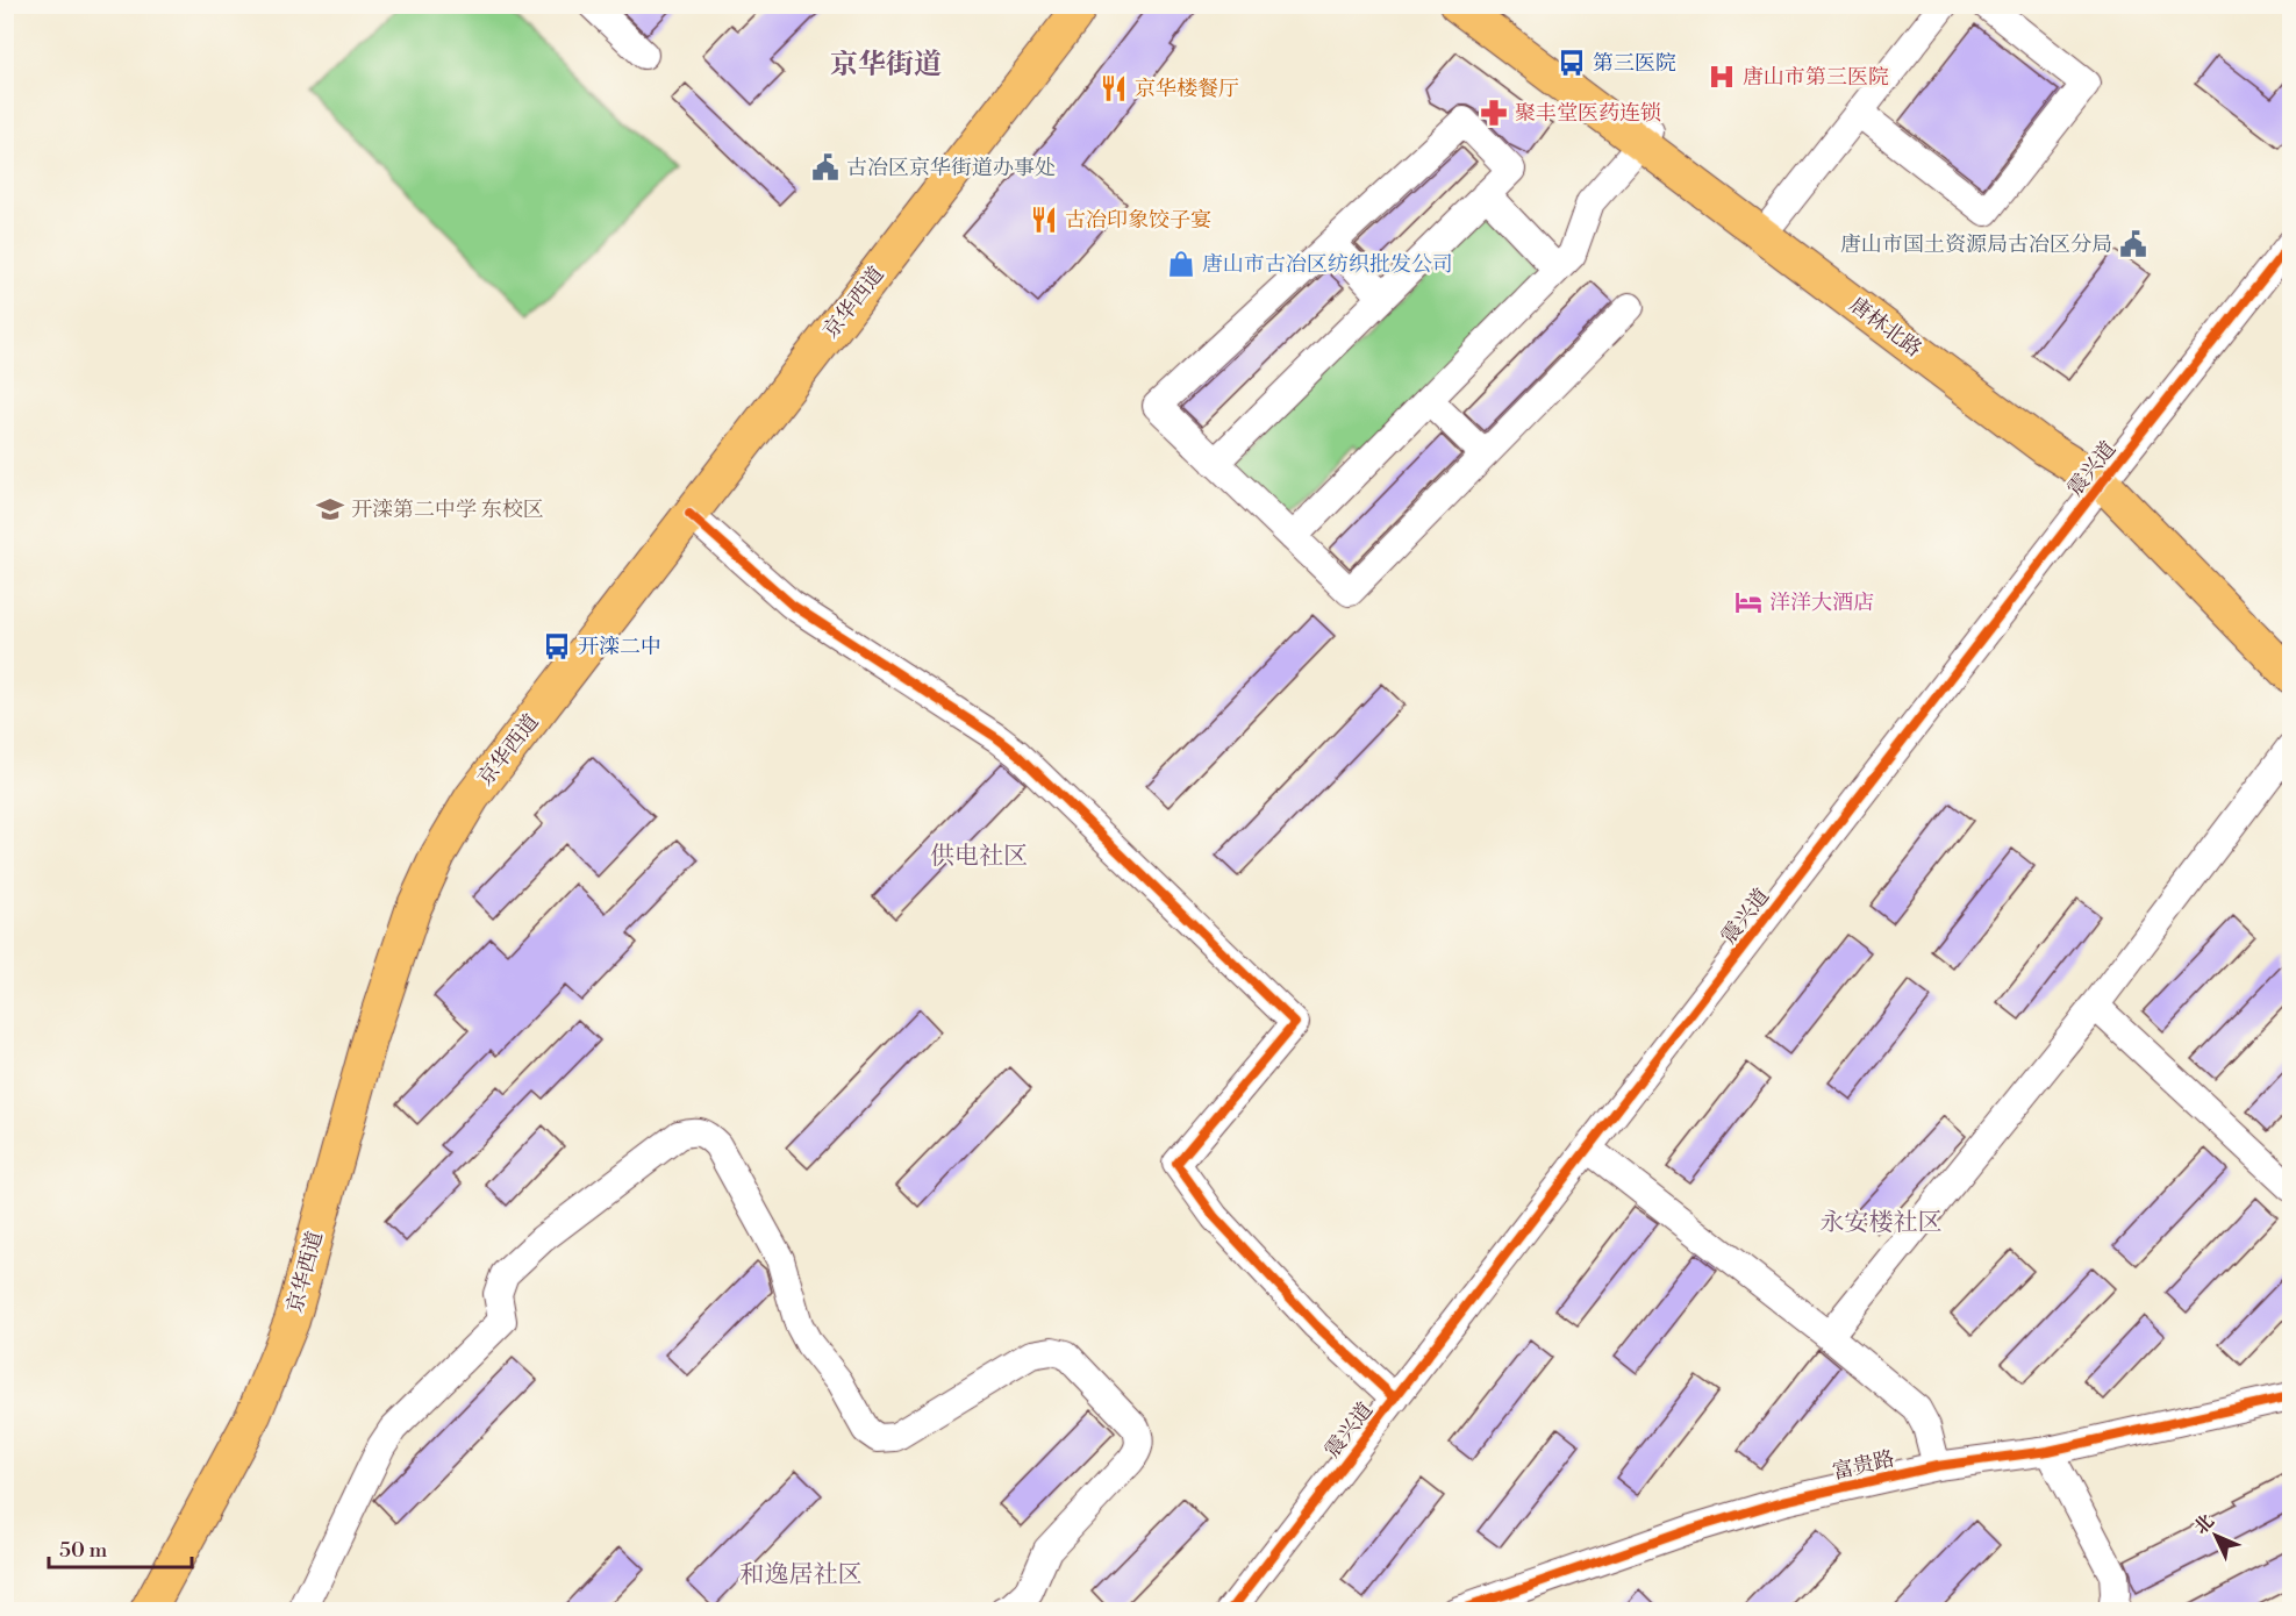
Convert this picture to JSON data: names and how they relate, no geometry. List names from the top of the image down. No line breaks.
{"streets":{"main road":["京华西道","唐林北路"],"street":["震兴道","富贵路"]},"crossings":[["唐林北路","震兴道"]],"districts":["京华街道","供电社区","永安楼社区","和逸居社区"],"places":{"bus stop":["第三医院","开滦二中"],"hospital":["唐山市第三医院"],"restaurant":["京华楼餐厅","古冶印象饺子宴"],"pharmacy":["聚丰堂医药连锁"],"public building":["古冶区京华街道办事处","唐山市国土资源局古冶区分局"],"shop":["唐山市古冶区纺织批发公司"],"school or university":["开滦第二中学 东校区"],"hotel":["洋洋大酒店"]},"scale_bar":"50 m","north":"top left"}
